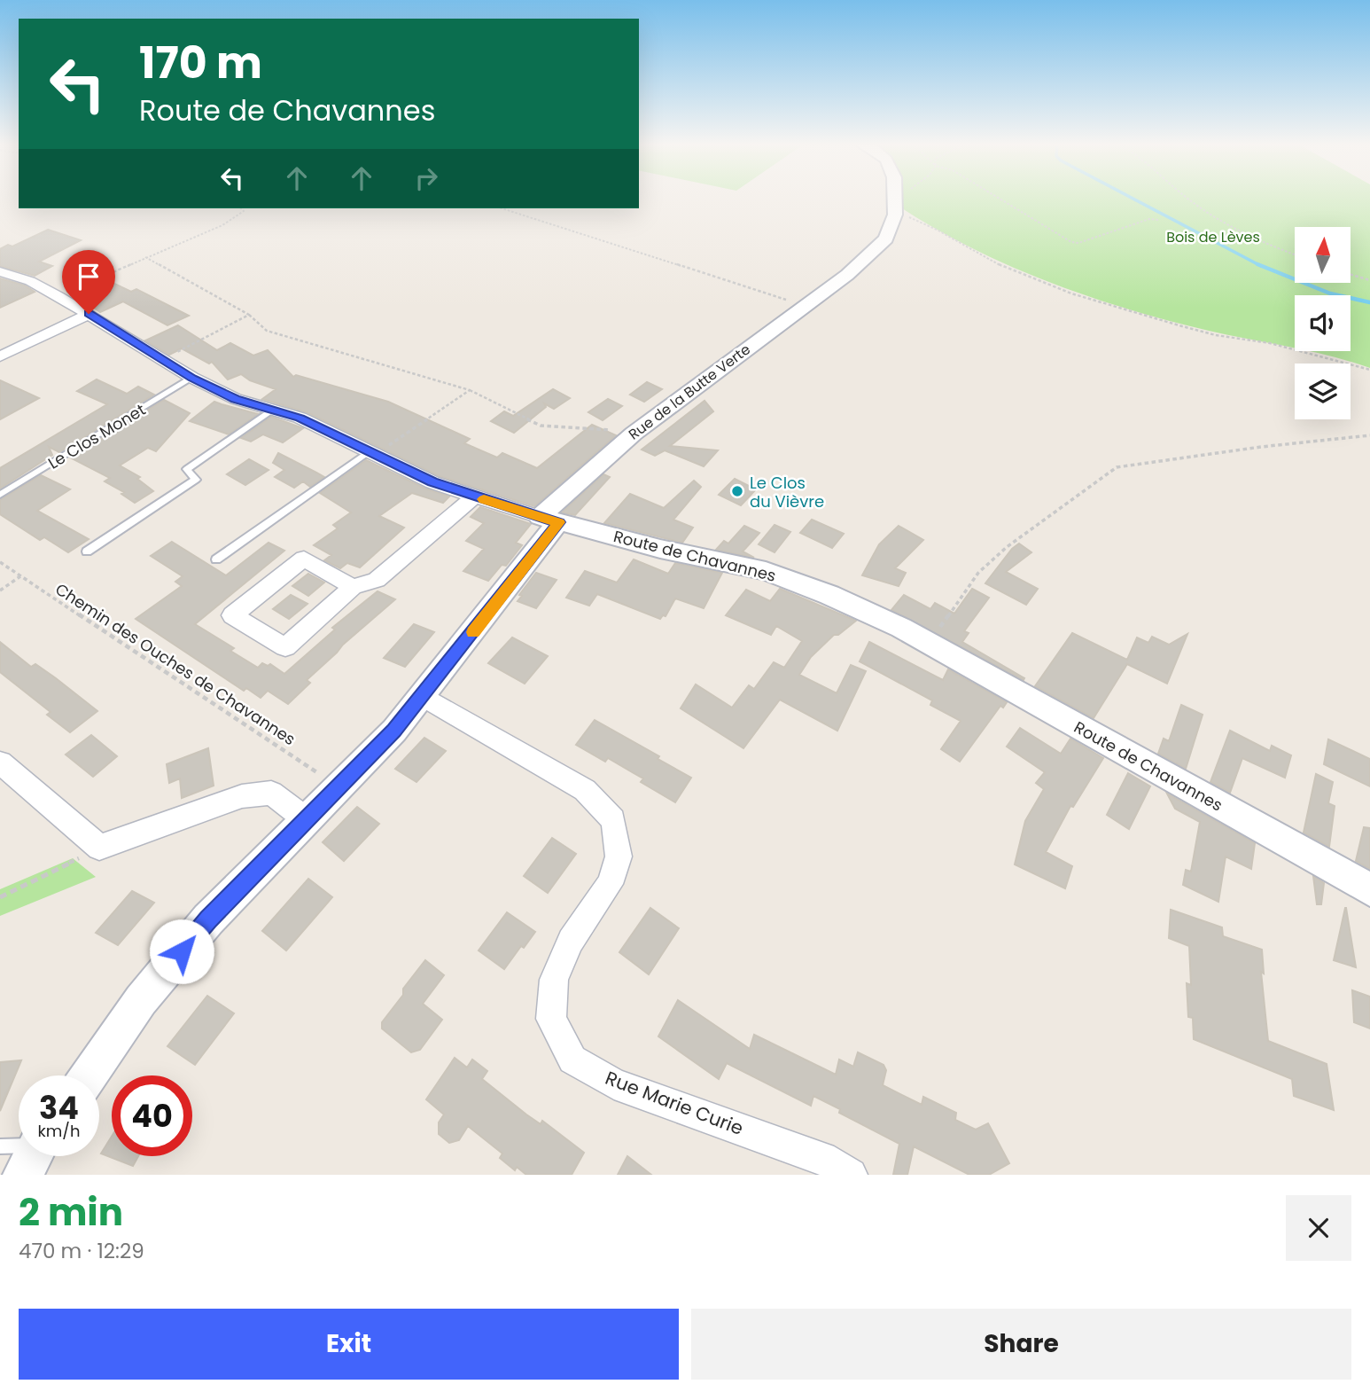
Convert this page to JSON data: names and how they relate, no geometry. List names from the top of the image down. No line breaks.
{"streets":{"street":["Rue de la Butte Verte","Route de Chavannes","Rue Marie Curie"],"lane":["Le Clos Monet"],"path":["Chemin des Ouches de Chavannes"]},"crossings":[["Rue de la Butte Verte","Route de Chavannes"],["Rue de la Butte Verte","Chemin des Ouches de Chavannes"],["Rue de la Butte Verte","Rue Marie Curie"],["Le Clos Monet","Route de Chavannes"]],"parks":["Bois de Lèves"],"places":["Le Clos du Vièvre"],"north":"top","page":{"turn":["170 m","Route de Chavannes"],"speed":"34 km/h","limit":"40","heading":["2 min","470 m · 12:29"],"buttons":["Exit","Share"]}}
